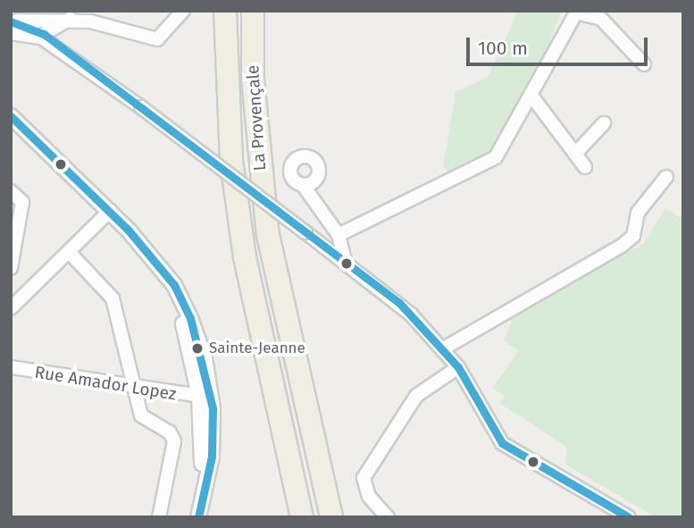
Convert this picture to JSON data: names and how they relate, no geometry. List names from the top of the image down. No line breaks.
{"streets":{"highway":["La Provençale"],"street":["Rue Amador Lopez"]},"places":["Sainte-Jeanne"],"scale_bar":"100 m"}
